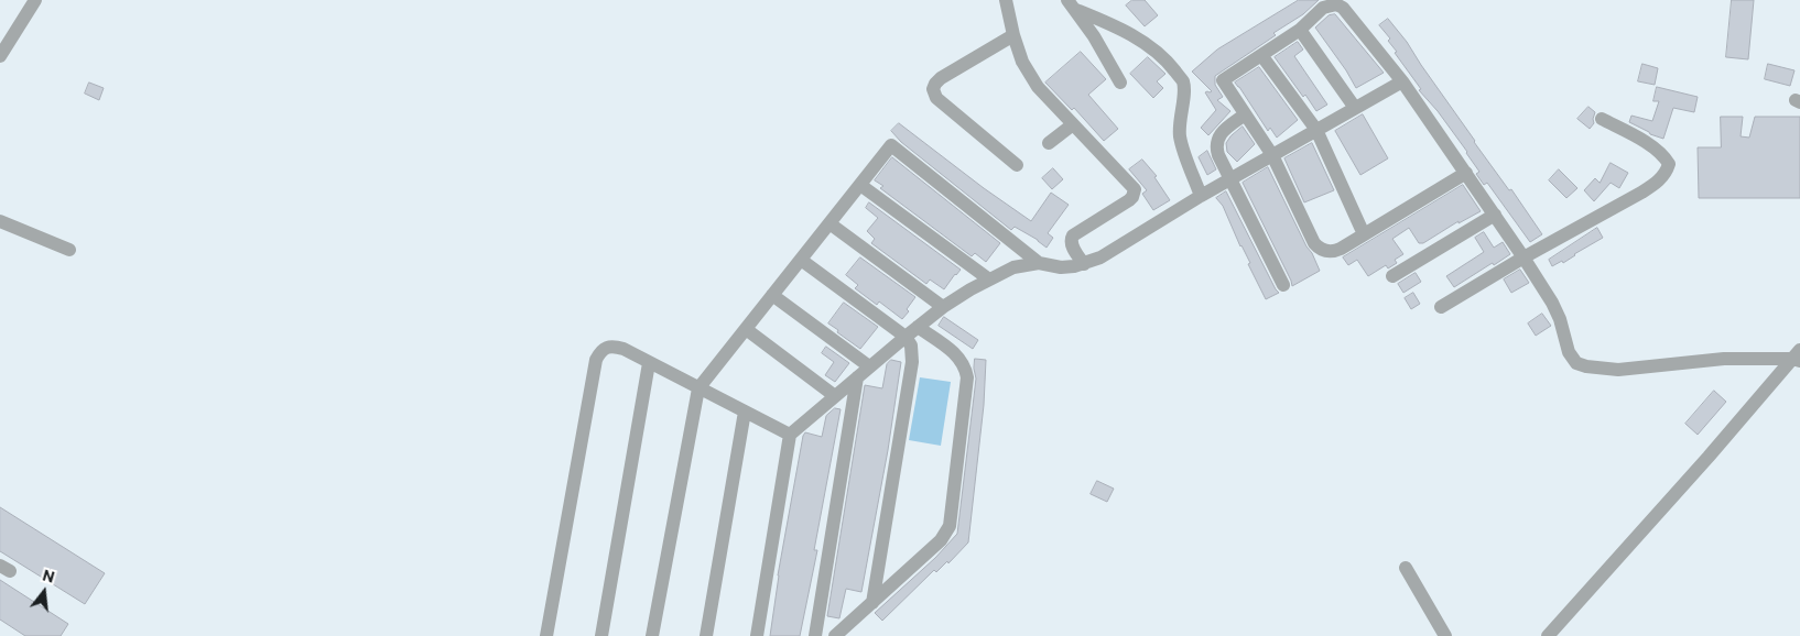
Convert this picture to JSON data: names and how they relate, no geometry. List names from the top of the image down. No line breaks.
{"north":"top"}
